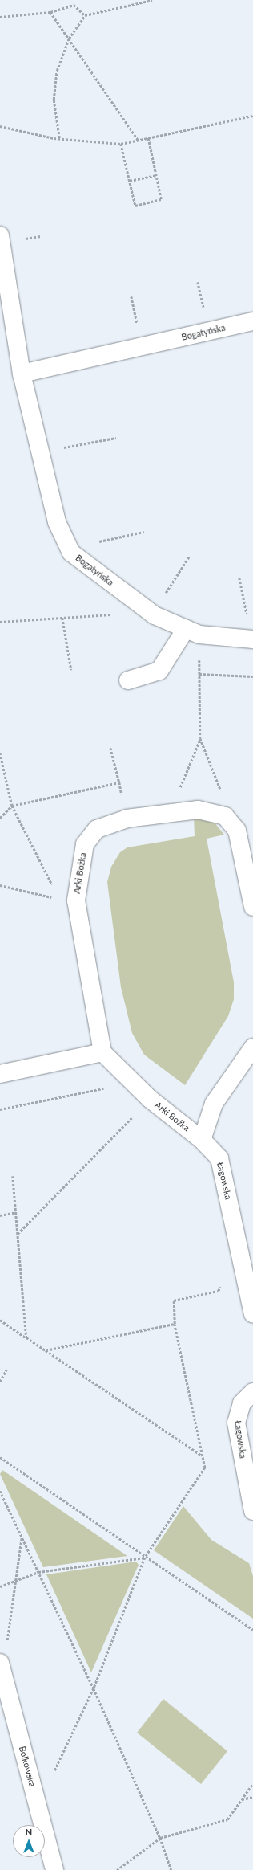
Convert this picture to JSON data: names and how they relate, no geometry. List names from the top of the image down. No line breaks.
{"streets":{"street":["Bogatyńska","Arki Bożka","Łagowska","Bolkowska"]},"crossings":[["Arki Bożka","Łagowska"]],"north":"top"}
